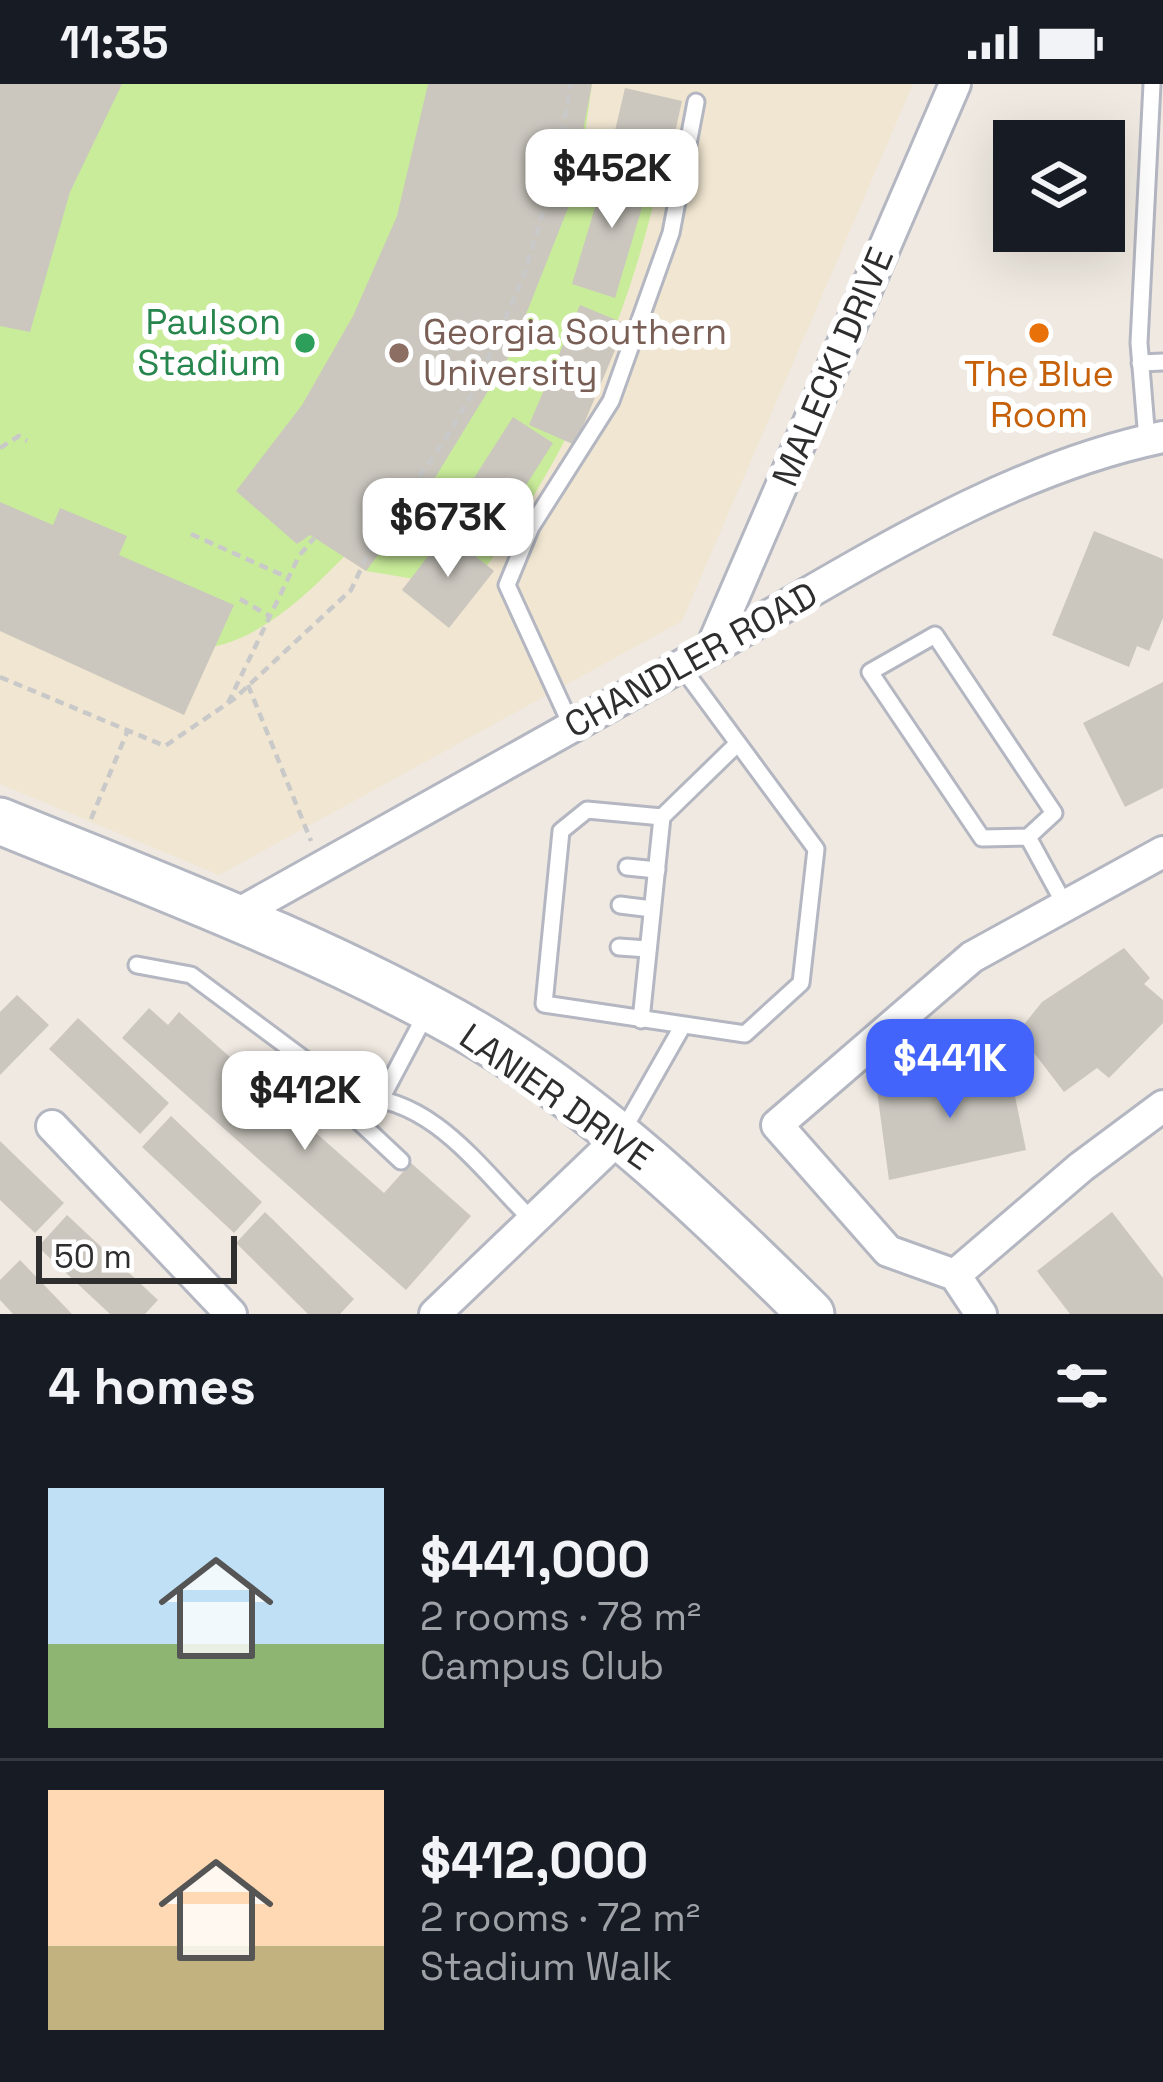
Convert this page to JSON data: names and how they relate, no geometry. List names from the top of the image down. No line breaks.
{"streets":{"street":["MALECKI DRIVE","CHANDLER ROAD","LANIER DRIVE"]},"crossings":[["MALECKI DRIVE","CHANDLER ROAD"],["CHANDLER ROAD","LANIER DRIVE"]],"places":["The Blue Room","Paulson Stadium","Georgia Southern University"],"scale_bar":"50 m","page":{"status":"11:35","price":["$452K","$673K","$441K","$412K"],"scale":"50 m","heading":"4 homes","list":[{"name":"$441,000","note":"2 rooms · 78 m² · Campus Club"},{"name":"$412,000","note":"2 rooms · 72 m² · Stadium Walk"}]}}
